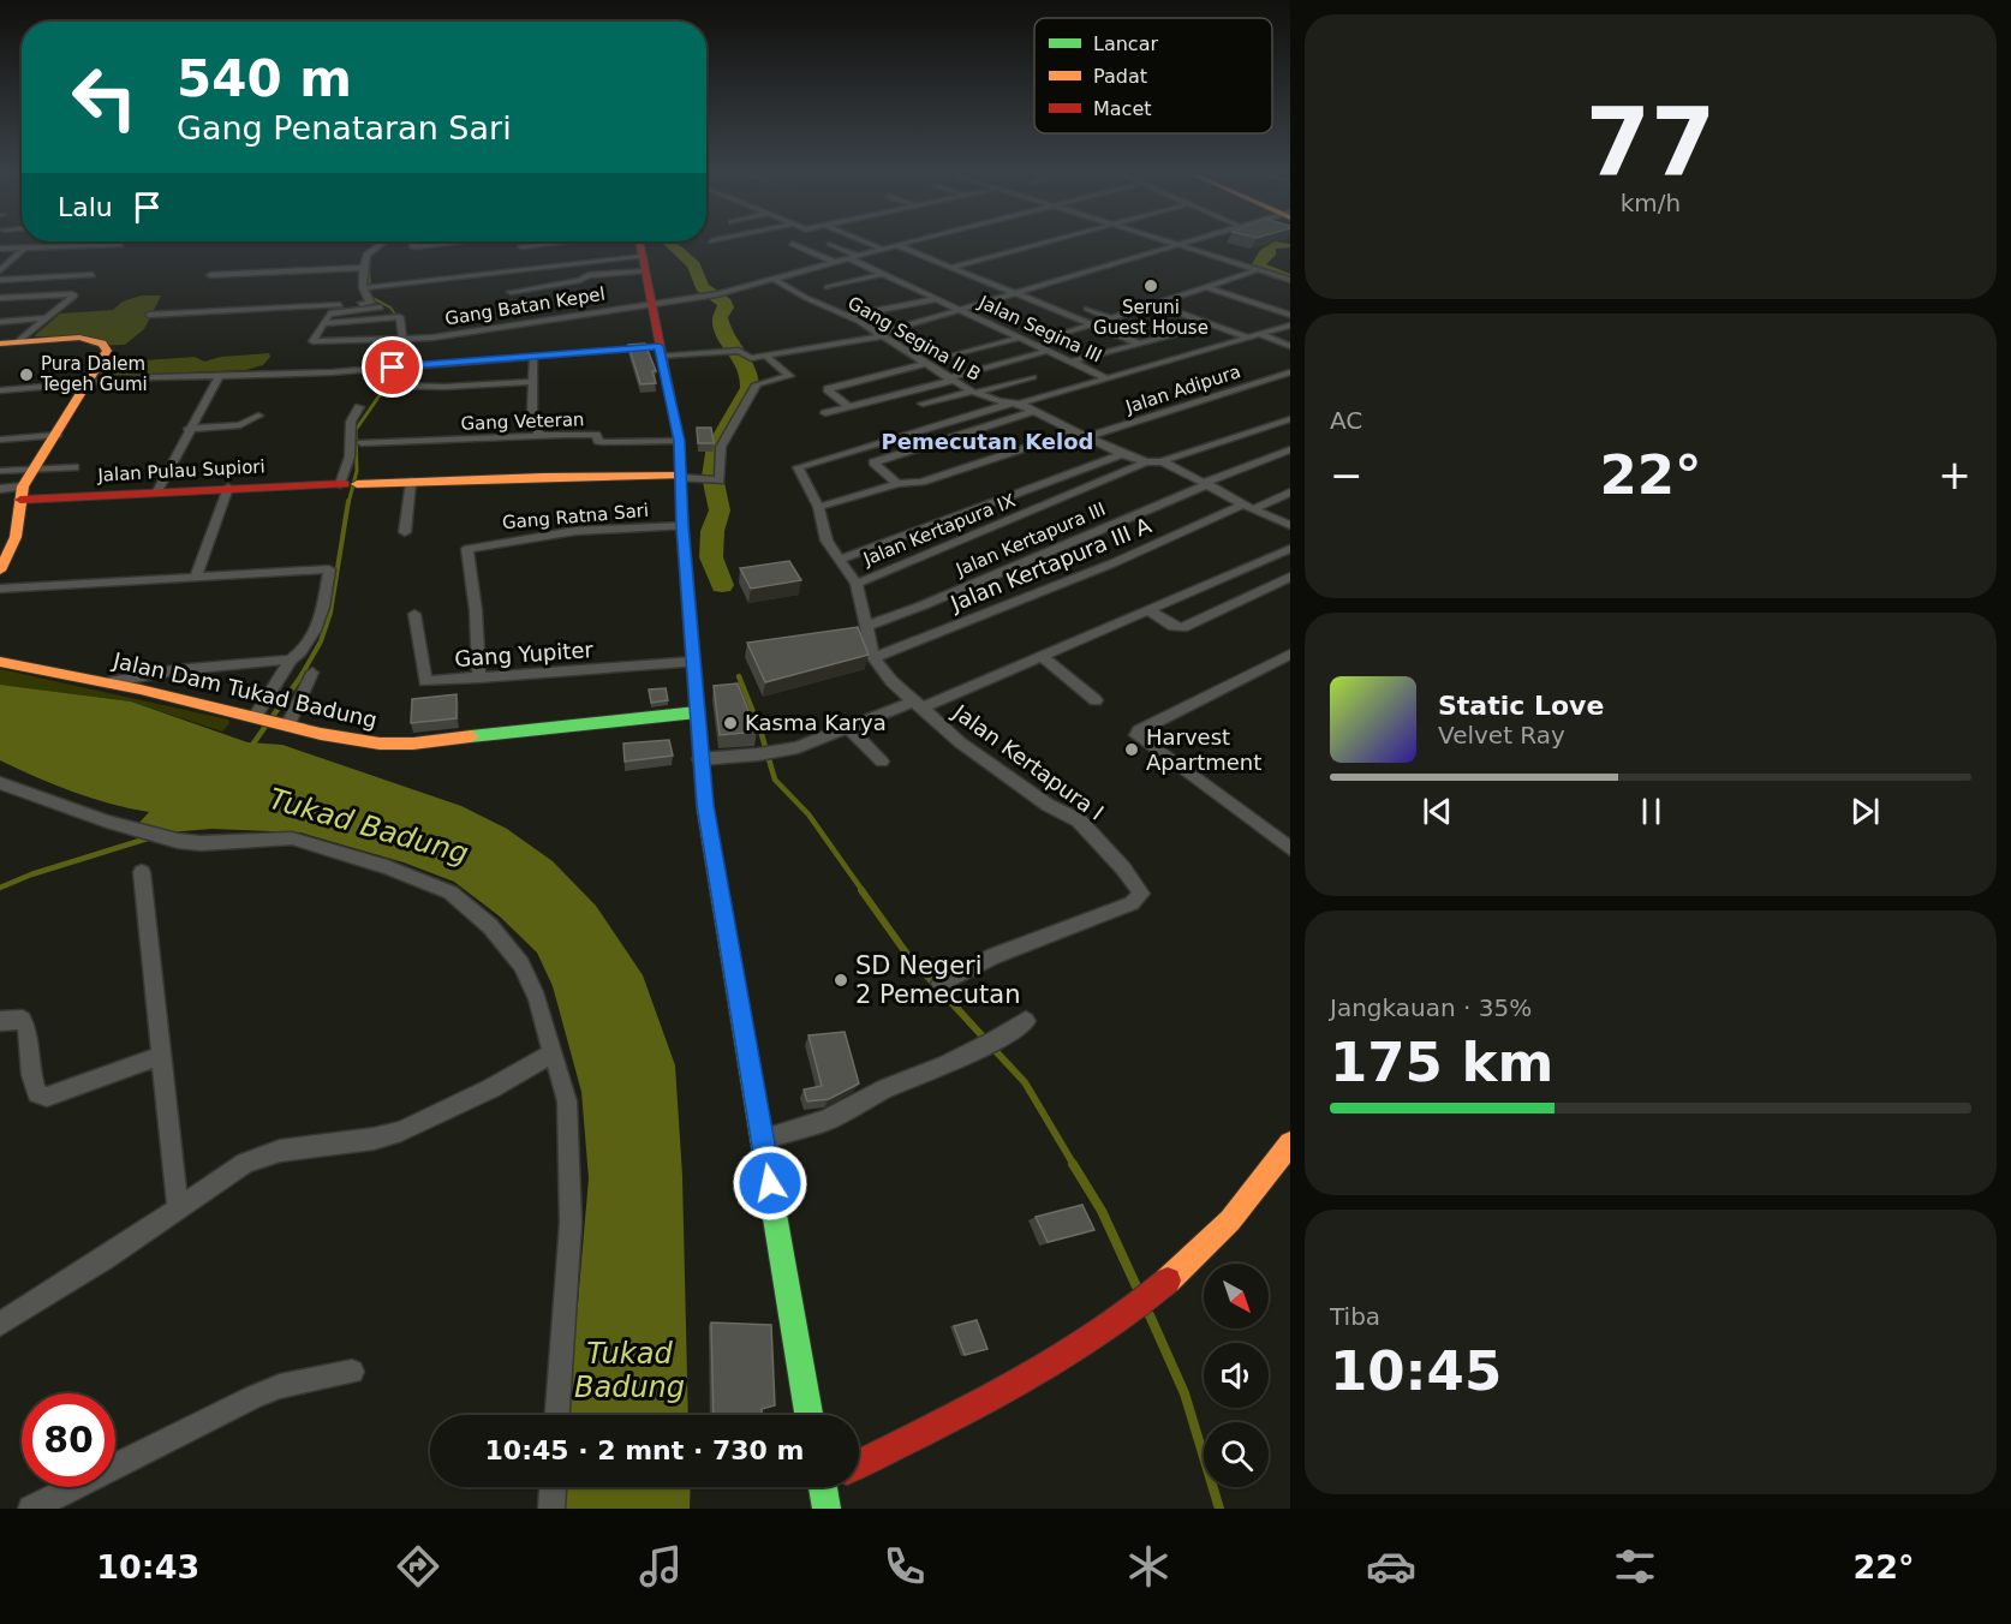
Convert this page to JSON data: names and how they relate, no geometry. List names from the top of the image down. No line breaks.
{"streets":{"main road":["Jalan Pulau Supiori","Jalan Dam Tukad Badung"],"street":["Gang Batan Kepel","Jalan Segina III","Gang Segina II B","Jalan Adipura","Gang Veteran","Gang Ratna Sari","Jalan Kertapura IX","Jalan Kertapura III","Jalan Kertapura III A","Gang Yupiter","Jalan Kertapura I"]},"crossings":[["Gang Batan Kepel","Jalan Segina III"],["Gang Batan Kepel","Gang Segina II B"],["Jalan Segina III","Gang Segina II B"],["Jalan Segina III","Jalan Kertapura IX"],["Gang Segina II B","Jalan Adipura"],["Gang Segina II B","Jalan Kertapura IX"],["Gang Ratna Sari","Gang Yupiter"]],"districts":["Pemecutan Kelod"],"water":["Tukad Badung"],"places":["Seruni Guest House","Pura Dalem Tegeh Gumi","Kasma Karya","Harvest Apartment","SD Negeri 2 Pemecutan"],"legend":["Lancar","Padat","Macet"],"north":"bottom right","page":{"tile":[["77","km/h"],"AC",["Jangkauan · 35%","175 km"],["Tiba","10:45"]],"turn":["540 m","Gang Penataran Sari"],"then":"Lalu","heat":["−","22°","+"],"song":["Static Love","Velvet Ray"],"limit":"80","trip":"10:45 · 2 mnt · 730 m","tabs":["10:43","22°"]}}
